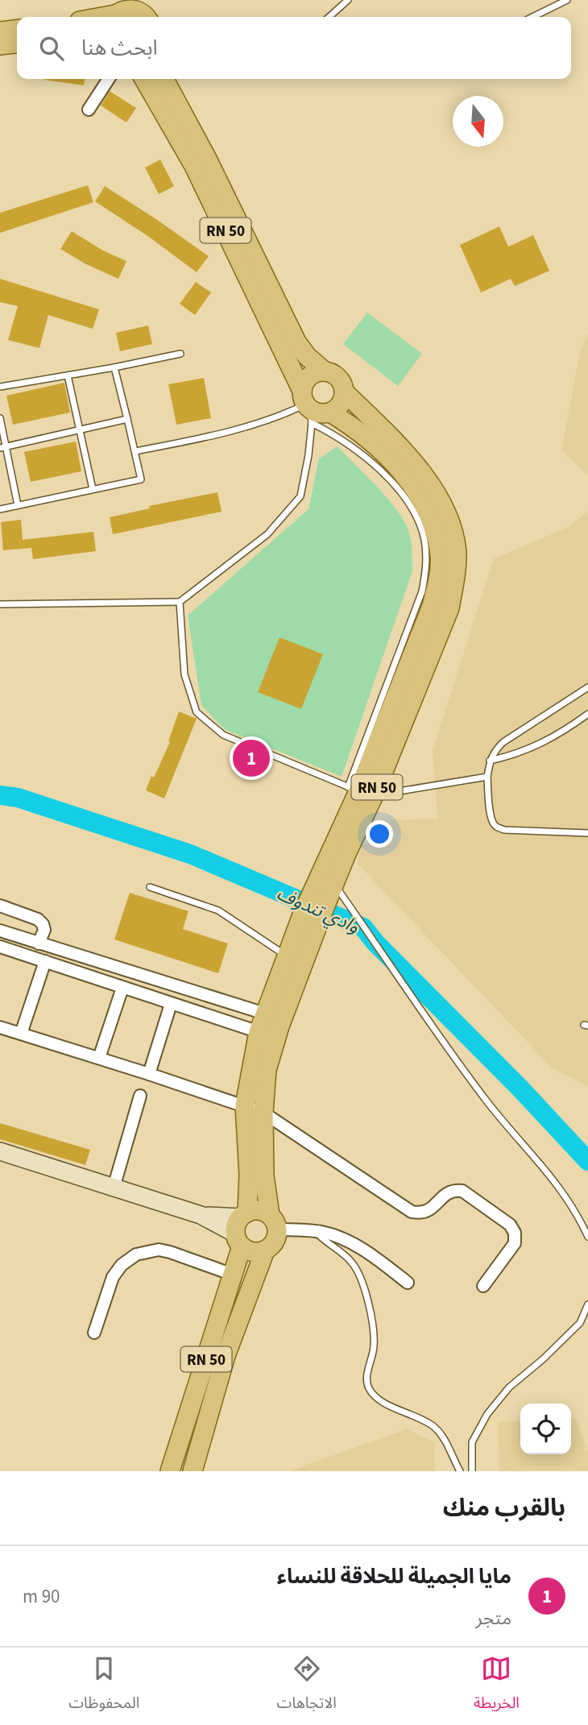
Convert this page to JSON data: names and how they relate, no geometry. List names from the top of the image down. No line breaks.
{"streets":{"main road":["RN 50"]},"water":["وادي تندوف"],"north":"bottom","page":{"search":"ابحث هنا","pins":"1","heading":"بالقرب منك","list":[{"mark":"1","name":"مايا الجميلة للحلاقة للنساء","note":"متجر","value":"90 m"}],"nav":["الخريطة","الاتجاهات","المحفوظات"]}}
